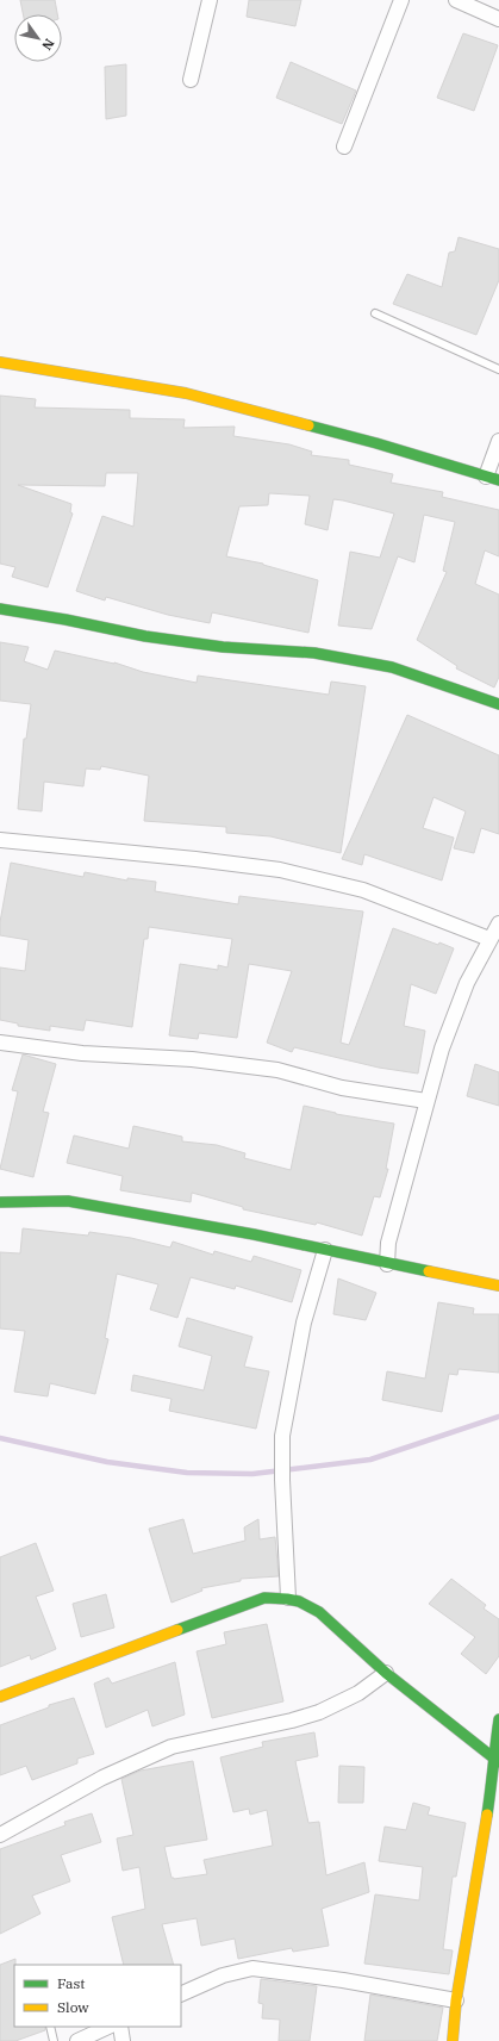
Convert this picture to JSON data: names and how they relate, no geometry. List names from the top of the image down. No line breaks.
{"legend":["Fast","Slow"],"north":"bottom right"}
